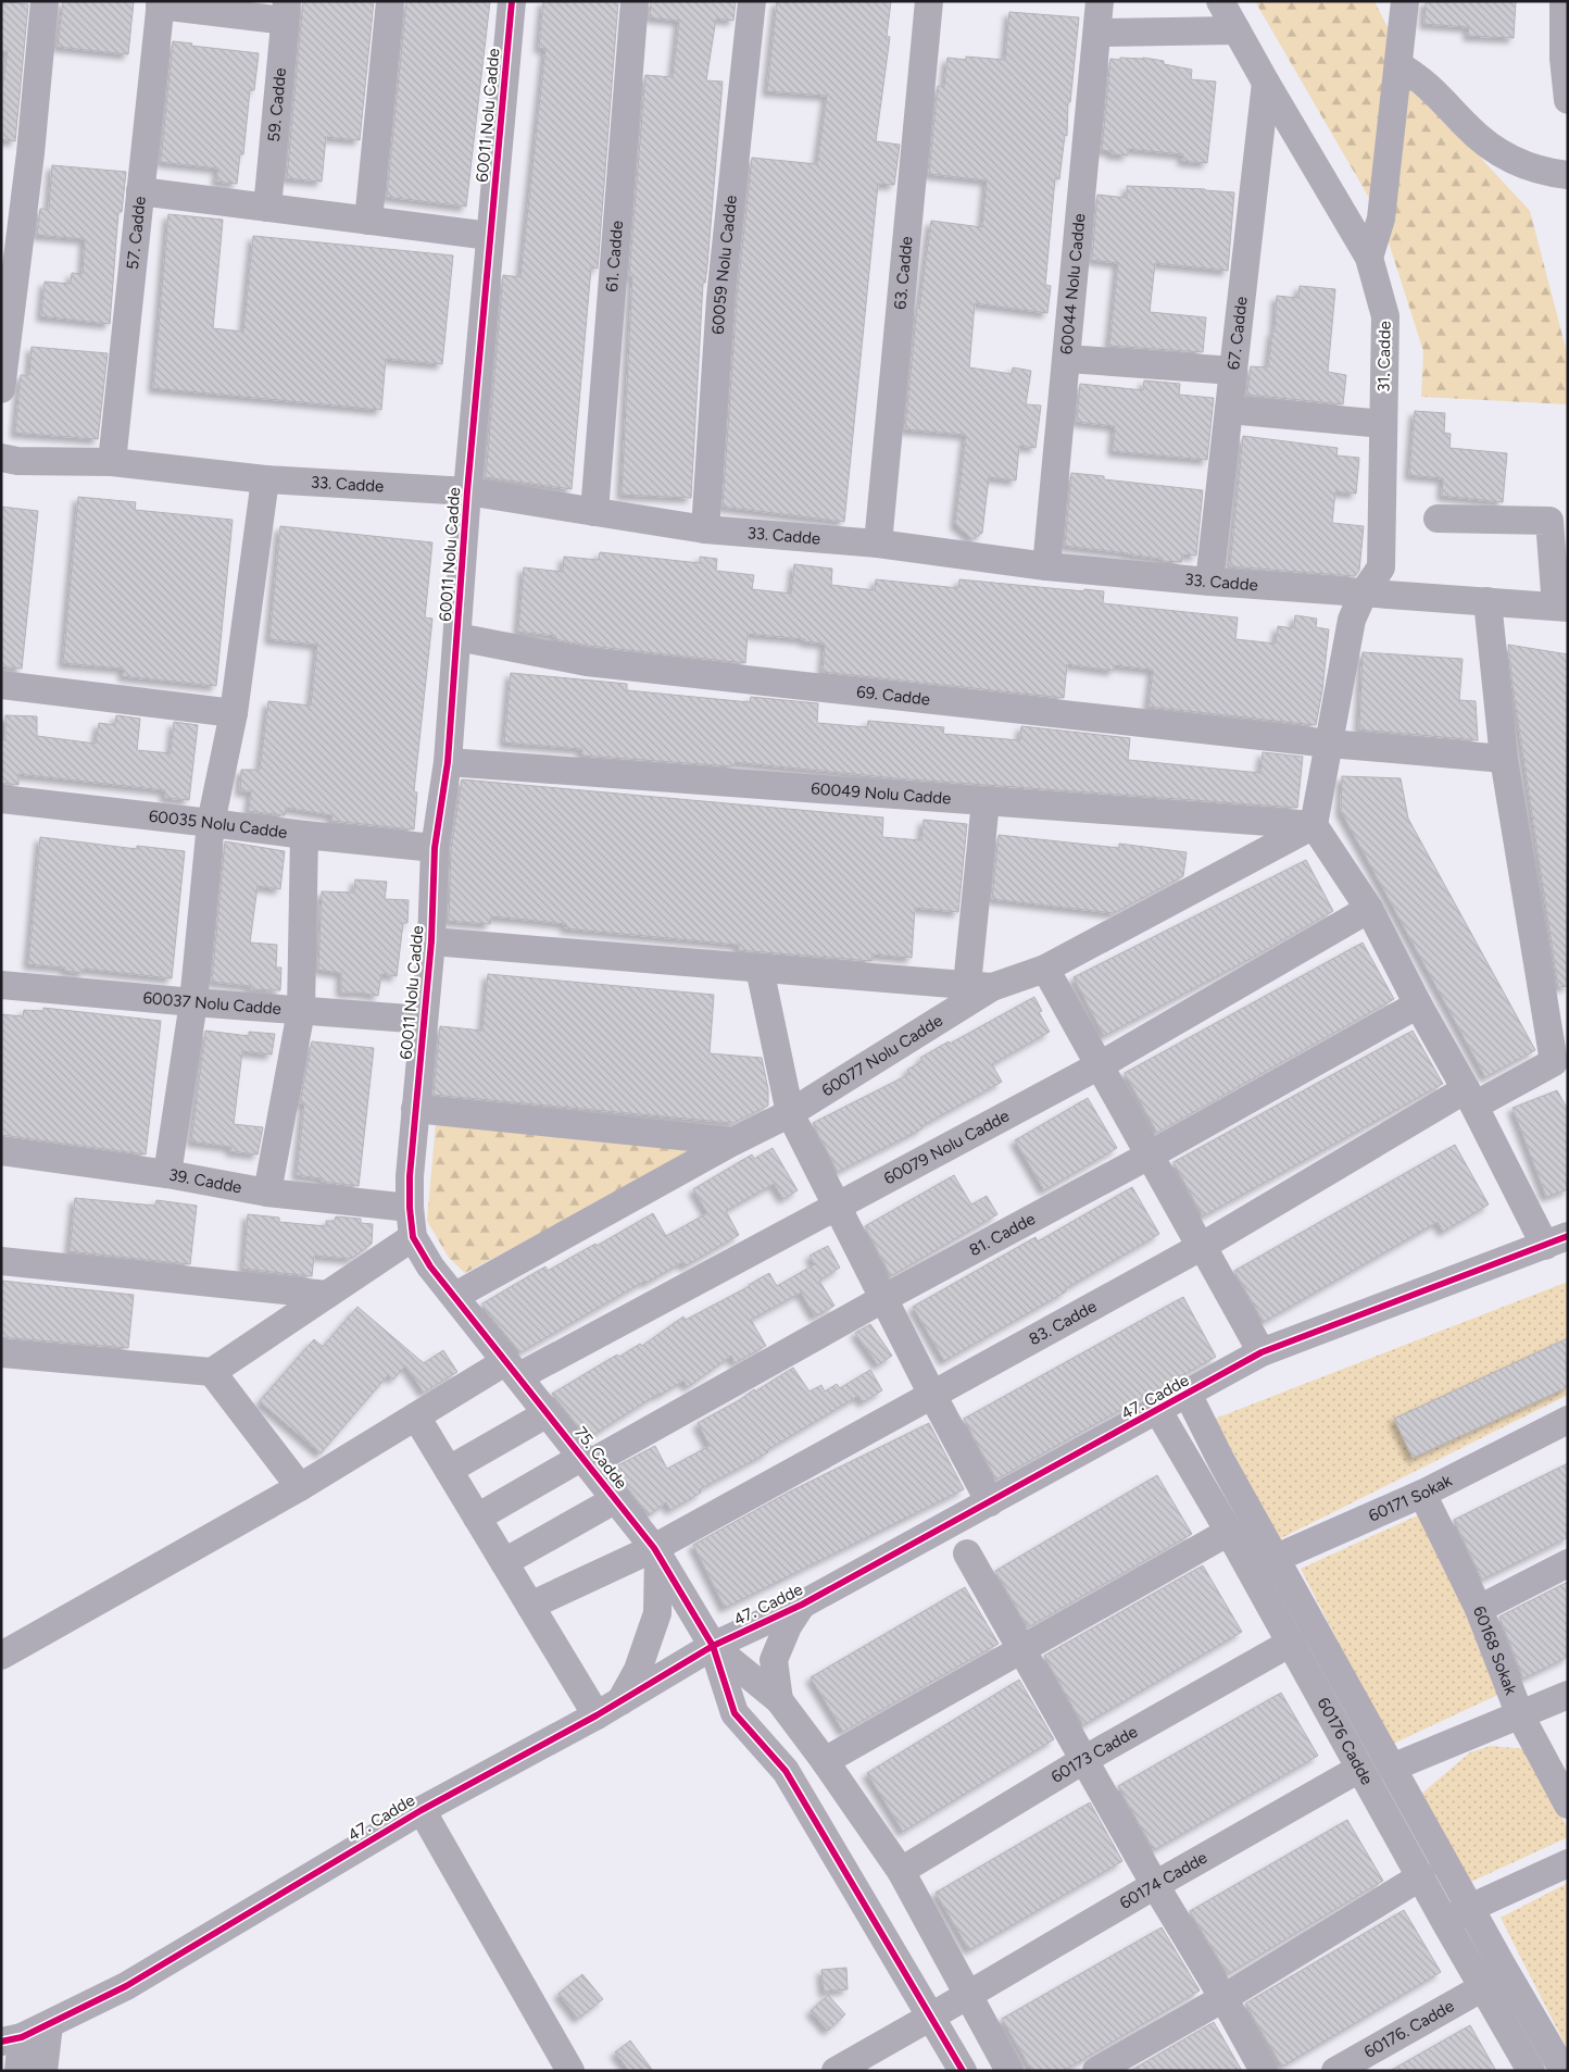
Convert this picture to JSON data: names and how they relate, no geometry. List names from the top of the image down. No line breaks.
{"streets":{"street":["59. Cadde","60011 Nolu Cadde","57. Cadde","61. Cadde","60059 Nolu Cadde","63. Cadde","60044 Nolu Cadde","67. Cadde","31. Cadde","33. Cadde","69. Cadde","60049 Nolu Cadde","60035 Nolu Cadde","60037 Nolu Cadde","60077 Nolu Cadde","60079 Nolu Cadde","39. Cadde","81. Cadde","83. Cadde","47. Cadde","75. Cadde","60171 Sokak","60168 Sokak","60176 Cadde","60173 Cadde","60174 Cadde","60176. Cadde"]},"crossings":[["60011 Nolu Cadde","33. Cadde"],["60011 Nolu Cadde","69. Cadde"],["60011 Nolu Cadde","60049 Nolu Cadde"],["60011 Nolu Cadde","60035 Nolu Cadde"],["60011 Nolu Cadde","60037 Nolu Cadde"],["60011 Nolu Cadde","39. Cadde"],["60011 Nolu Cadde","75. Cadde"],["57. Cadde","33. Cadde"],["61. Cadde","33. Cadde"],["60059 Nolu Cadde","33. Cadde"],["63. Cadde","33. Cadde"],["60044 Nolu Cadde","33. Cadde"],["67. Cadde","31. Cadde"],["67. Cadde","33. Cadde"],["31. Cadde","33. Cadde"],["31. Cadde","69. Cadde"],["31. Cadde","60049 Nolu Cadde"],["31. Cadde","60077 Nolu Cadde"],["60049 Nolu Cadde","60077 Nolu Cadde"],["60077 Nolu Cadde","75. Cadde"],["60079 Nolu Cadde","75. Cadde"],["81. Cadde","75. Cadde"],["83. Cadde","75. Cadde"],["47. Cadde","75. Cadde"],["47. Cadde","60176 Cadde"],["60171 Sokak","60168 Sokak"],["60171 Sokak","60176 Cadde"],["60176 Cadde","60173 Cadde"],["60176 Cadde","60174 Cadde"],["60176 Cadde","60176. Cadde"]]}
